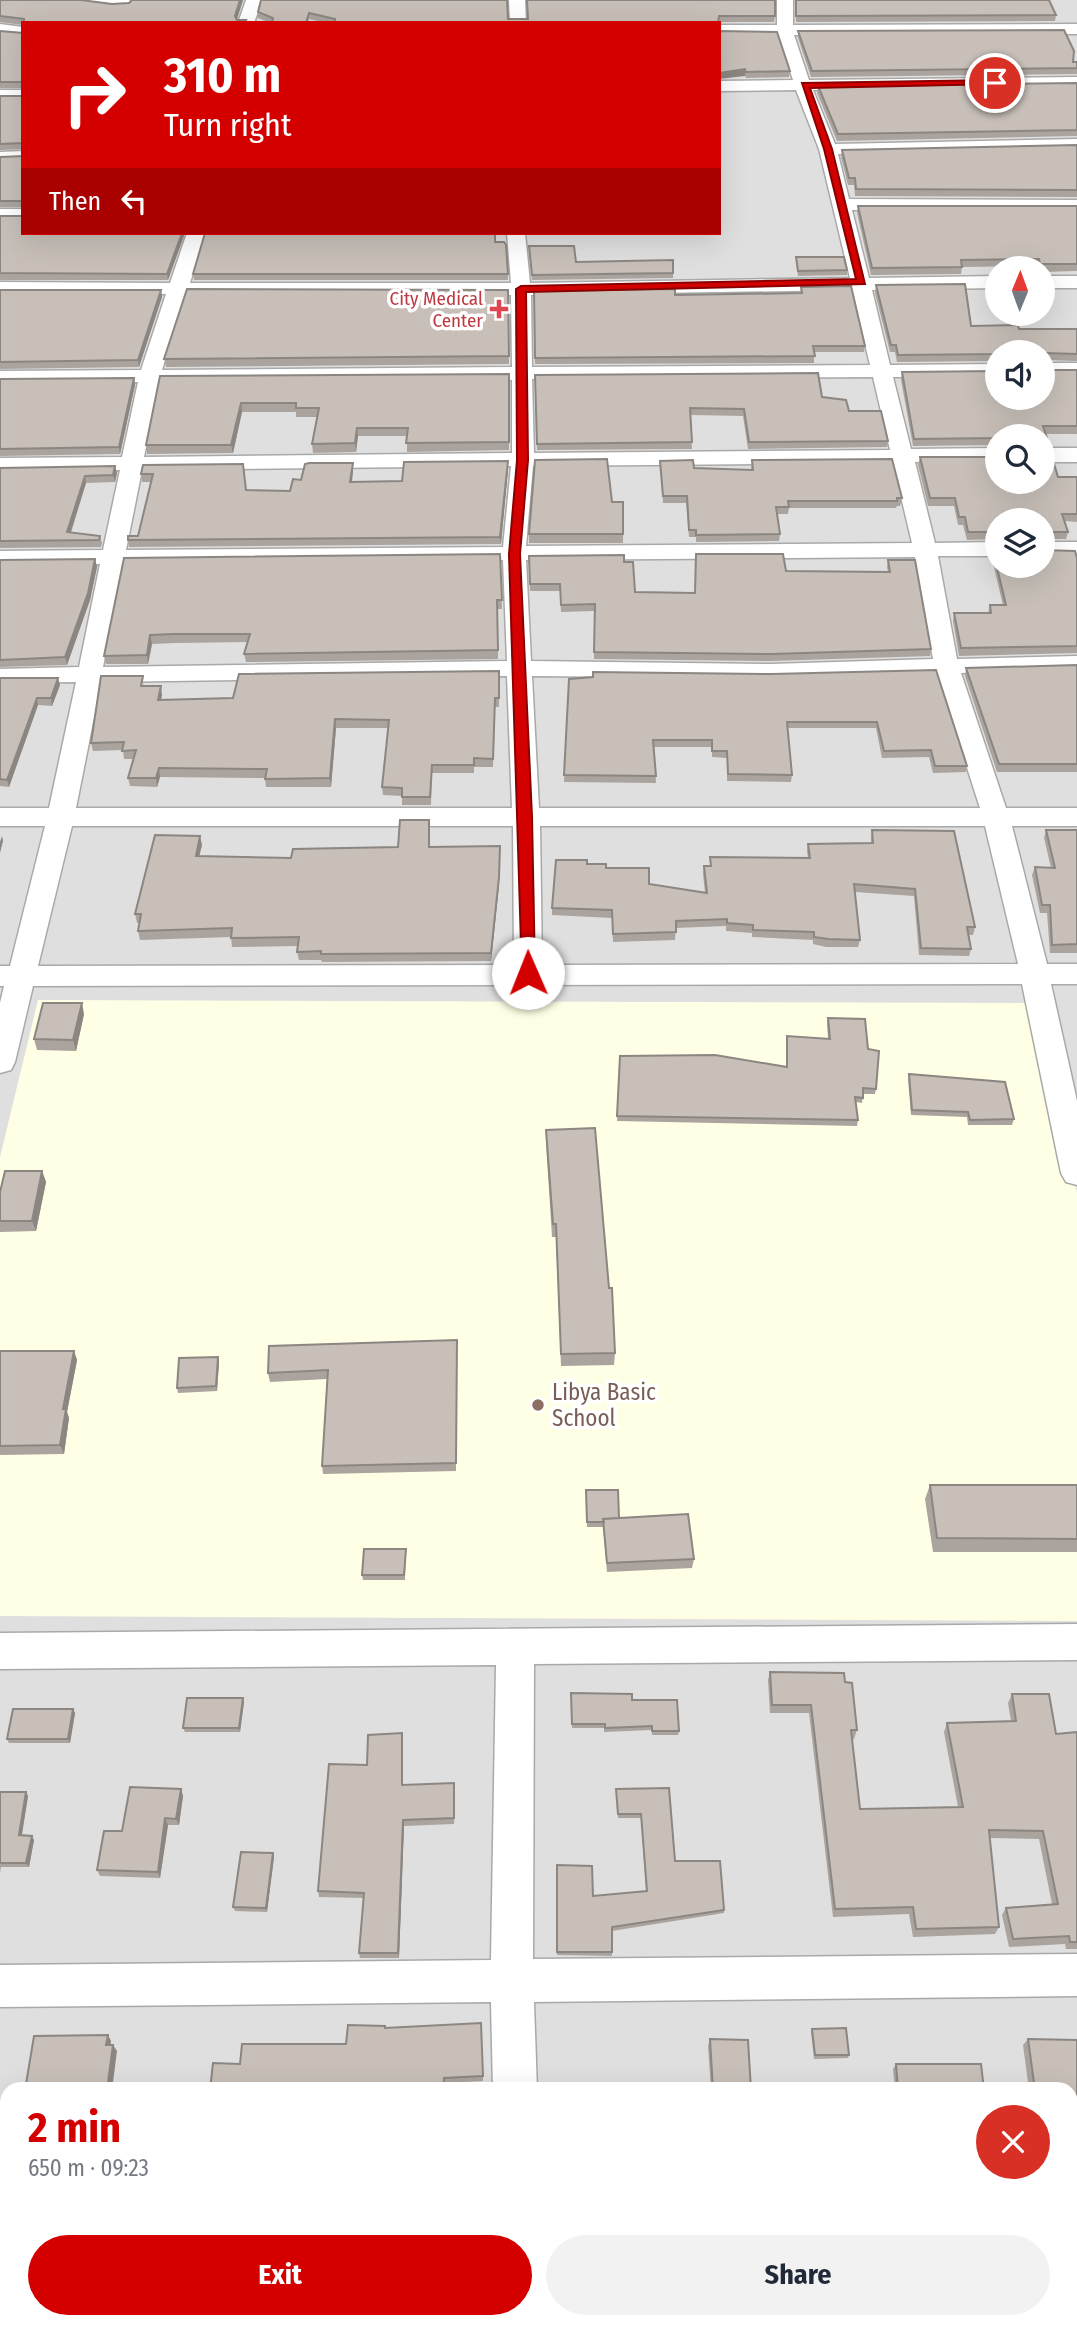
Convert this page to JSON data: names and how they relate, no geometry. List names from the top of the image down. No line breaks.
{"places":{"health":["City Medical Center"],"other":["Libya Basic School"]},"north":"top","page":{"turn":["310 m","Turn right"],"then":"Then","heading":["2 min","650 m · 09:23"],"buttons":["Exit","Share"]}}
